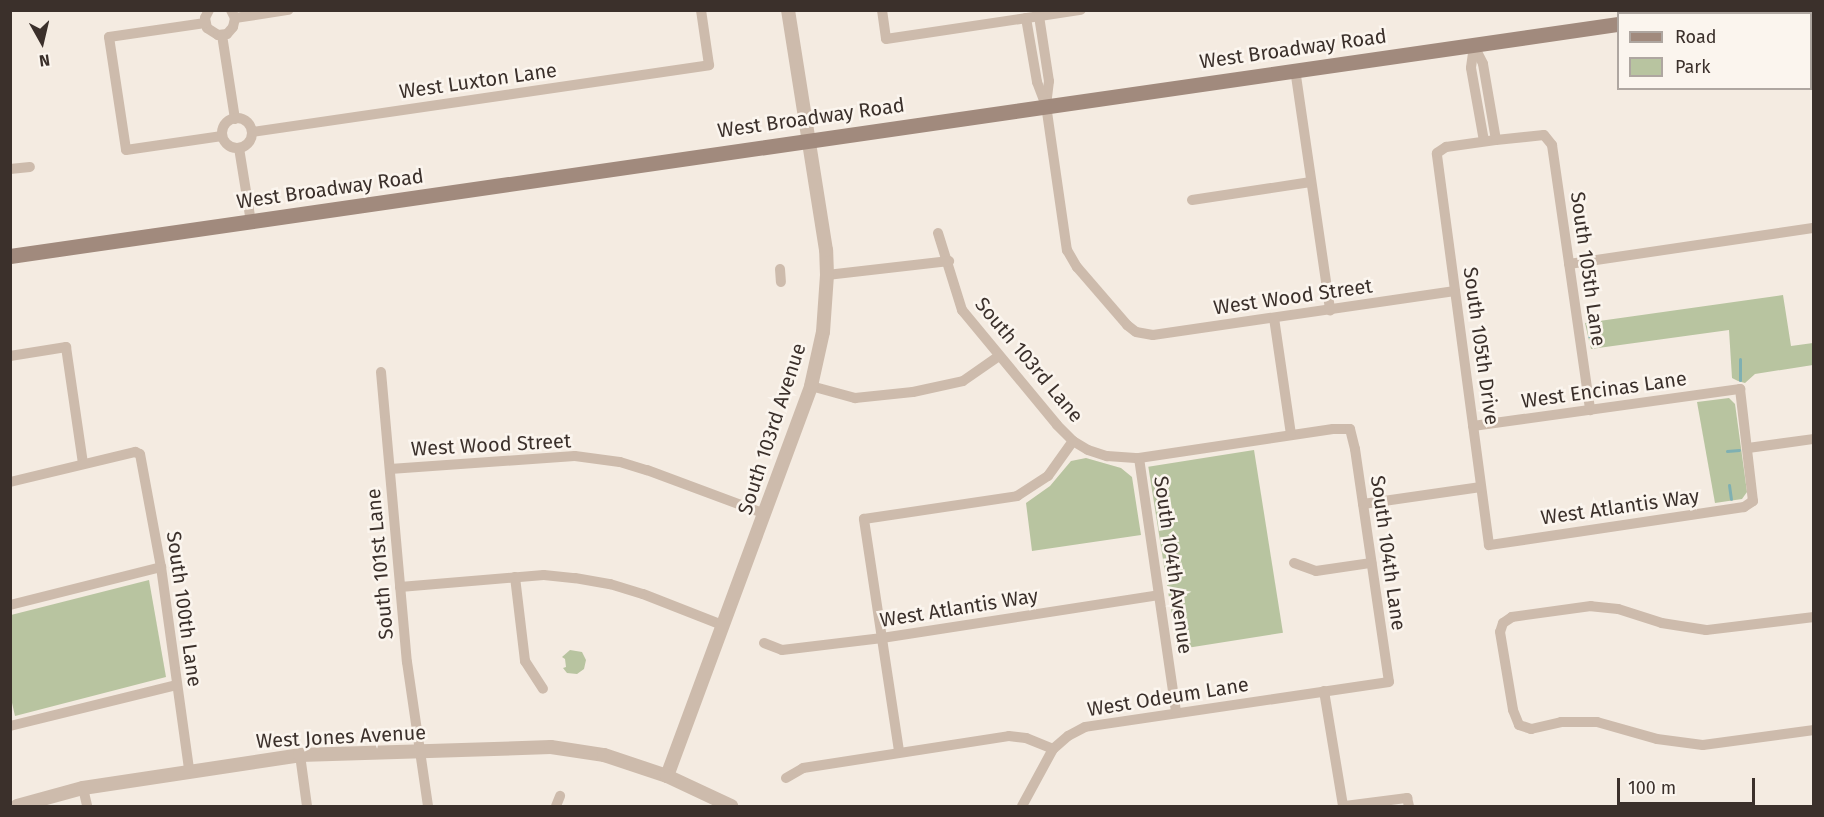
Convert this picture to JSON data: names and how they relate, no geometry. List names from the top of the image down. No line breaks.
{"streets":{"main road":["West Broadway Road"],"street":["West Luxton Lane","South 105th Lane","West Wood Street","South 105th Drive","South 103rd Lane","West Encinas Lane","South 103rd Avenue","West Atlantis Way","South 104th Lane","South 101st Lane","South 104th Avenue","South 100th Lane","West Odeum Lane","West Jones Avenue"]},"crossings":[["West Broadway Road","West Wood Street"],["West Broadway Road","South 103rd Avenue"],["South 105th Lane","West Encinas Lane"],["West Wood Street","South 105th Drive"],["West Wood Street","South 103rd Avenue"],["West Wood Street","South 101st Lane"],["South 105th Drive","West Encinas Lane"],["South 105th Drive","West Atlantis Way"],["West Encinas Lane","West Atlantis Way"],["South 103rd Avenue","West Jones Avenue"],["West Atlantis Way","South 104th Avenue"],["South 104th Lane","West Odeum Lane"],["South 101st Lane","West Jones Avenue"],["South 104th Avenue","West Odeum Lane"],["South 100th Lane","West Jones Avenue"]],"legend":["Road","Park"],"scale_bar":"100 m","north":"bottom"}
